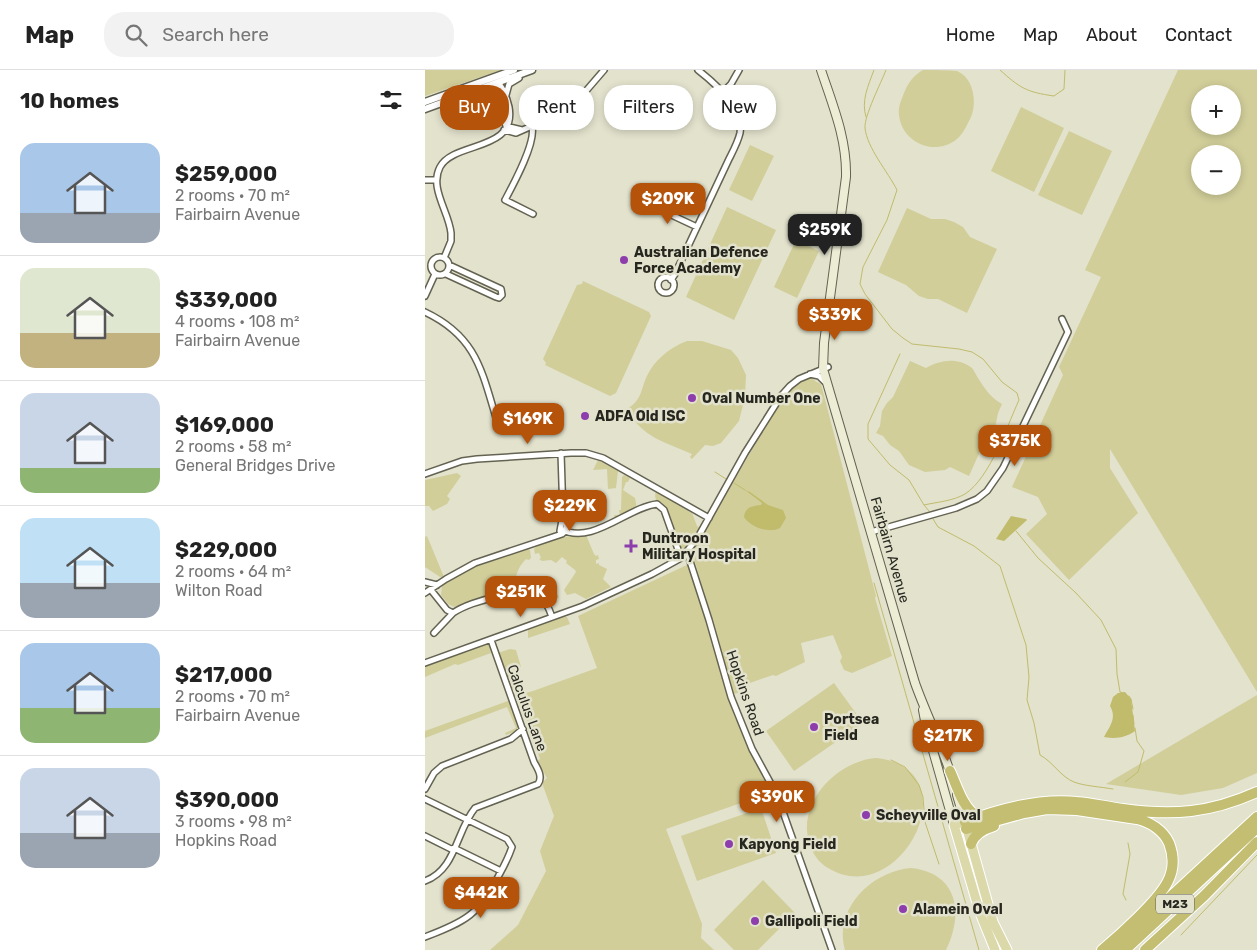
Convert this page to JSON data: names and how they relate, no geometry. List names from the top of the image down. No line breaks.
{"streets":{"highway":["M23"],"main road":["Fairbairn Avenue"],"street":["Hopkins Road","Calculus Lane"]},"places":{"other":["Australian Defence Force Academy","Oval Number One","ADFA Old ISC","Portsea Field","Scheyville Oval","Kapyong Field","Alamein Oval","Gallipoli Field"],"health":["Duntroon Military Hospital"]},"page":{"header":"Map","search":"Search here","nav":["Home","Map","About","Contact"],"heading":"10 homes","map_buttons":["+","−"],"chip":["Buy","Rent","Filters","New"],"list":[{"name":"$259,000","note":"2 rooms · 70 m² · Fairbairn Avenue"},{"name":"$339,000","note":"4 rooms · 108 m² · Fairbairn Avenue"},{"name":"$169,000","note":"2 rooms · 58 m² · General Bridges Drive"},{"name":"$229,000","note":"2 rooms · 64 m² · Wilton Road"},{"name":"$217,000","note":"2 rooms · 70 m² · Fairbairn Avenue"},{"name":"$390,000","note":"3 rooms · 98 m² · Hopkins Road"}],"price":["$209K","$259K","$339K","$169K","$375K","$229K","$251K","$217K","$390K","$442K"]}}
